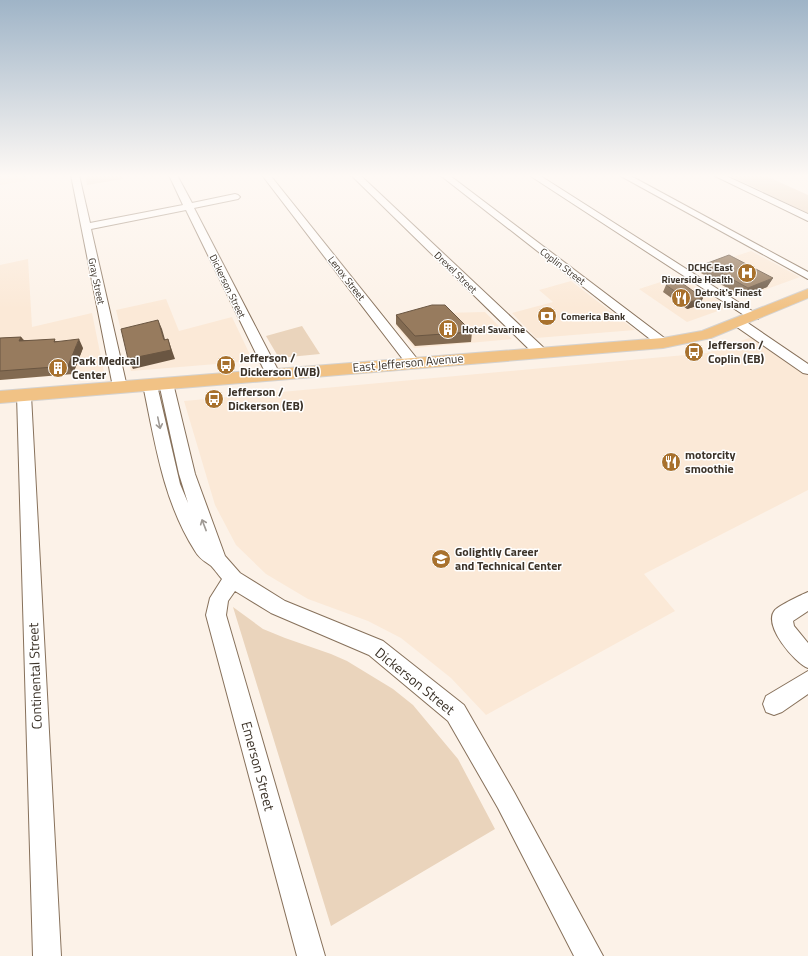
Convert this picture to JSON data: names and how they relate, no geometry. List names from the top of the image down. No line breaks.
{"streets":{"main road":["East Jefferson Avenue"],"street":["Coplin Street","Drexel Street","Lenox Street","Gray Street","Dickerson Street","Continental Street","Emerson Street"]},"crossings":[["Coplin Street","East Jefferson Avenue"],["Drexel Street","East Jefferson Avenue"],["Lenox Street","East Jefferson Avenue"],["Gray Street","East Jefferson Avenue"],["Dickerson Street","East Jefferson Avenue"],["Dickerson Street","Emerson Street"],["East Jefferson Avenue","Continental Street"]],"places":{"hospital":["DCHC East Riverside Health"],"restaurant":["Detroit's Finest Coney Island","motorcity smoothie"],"bank":["Comerica Bank"],"building":["Hotel Savarine","Park Medical Center"],"bus stop":["Jefferson / Coplin (EB)","Jefferson / Dickerson (WB)","Jefferson / Dickerson (EB)"],"school or university":["Golightly Career and Technical Center"]}}
